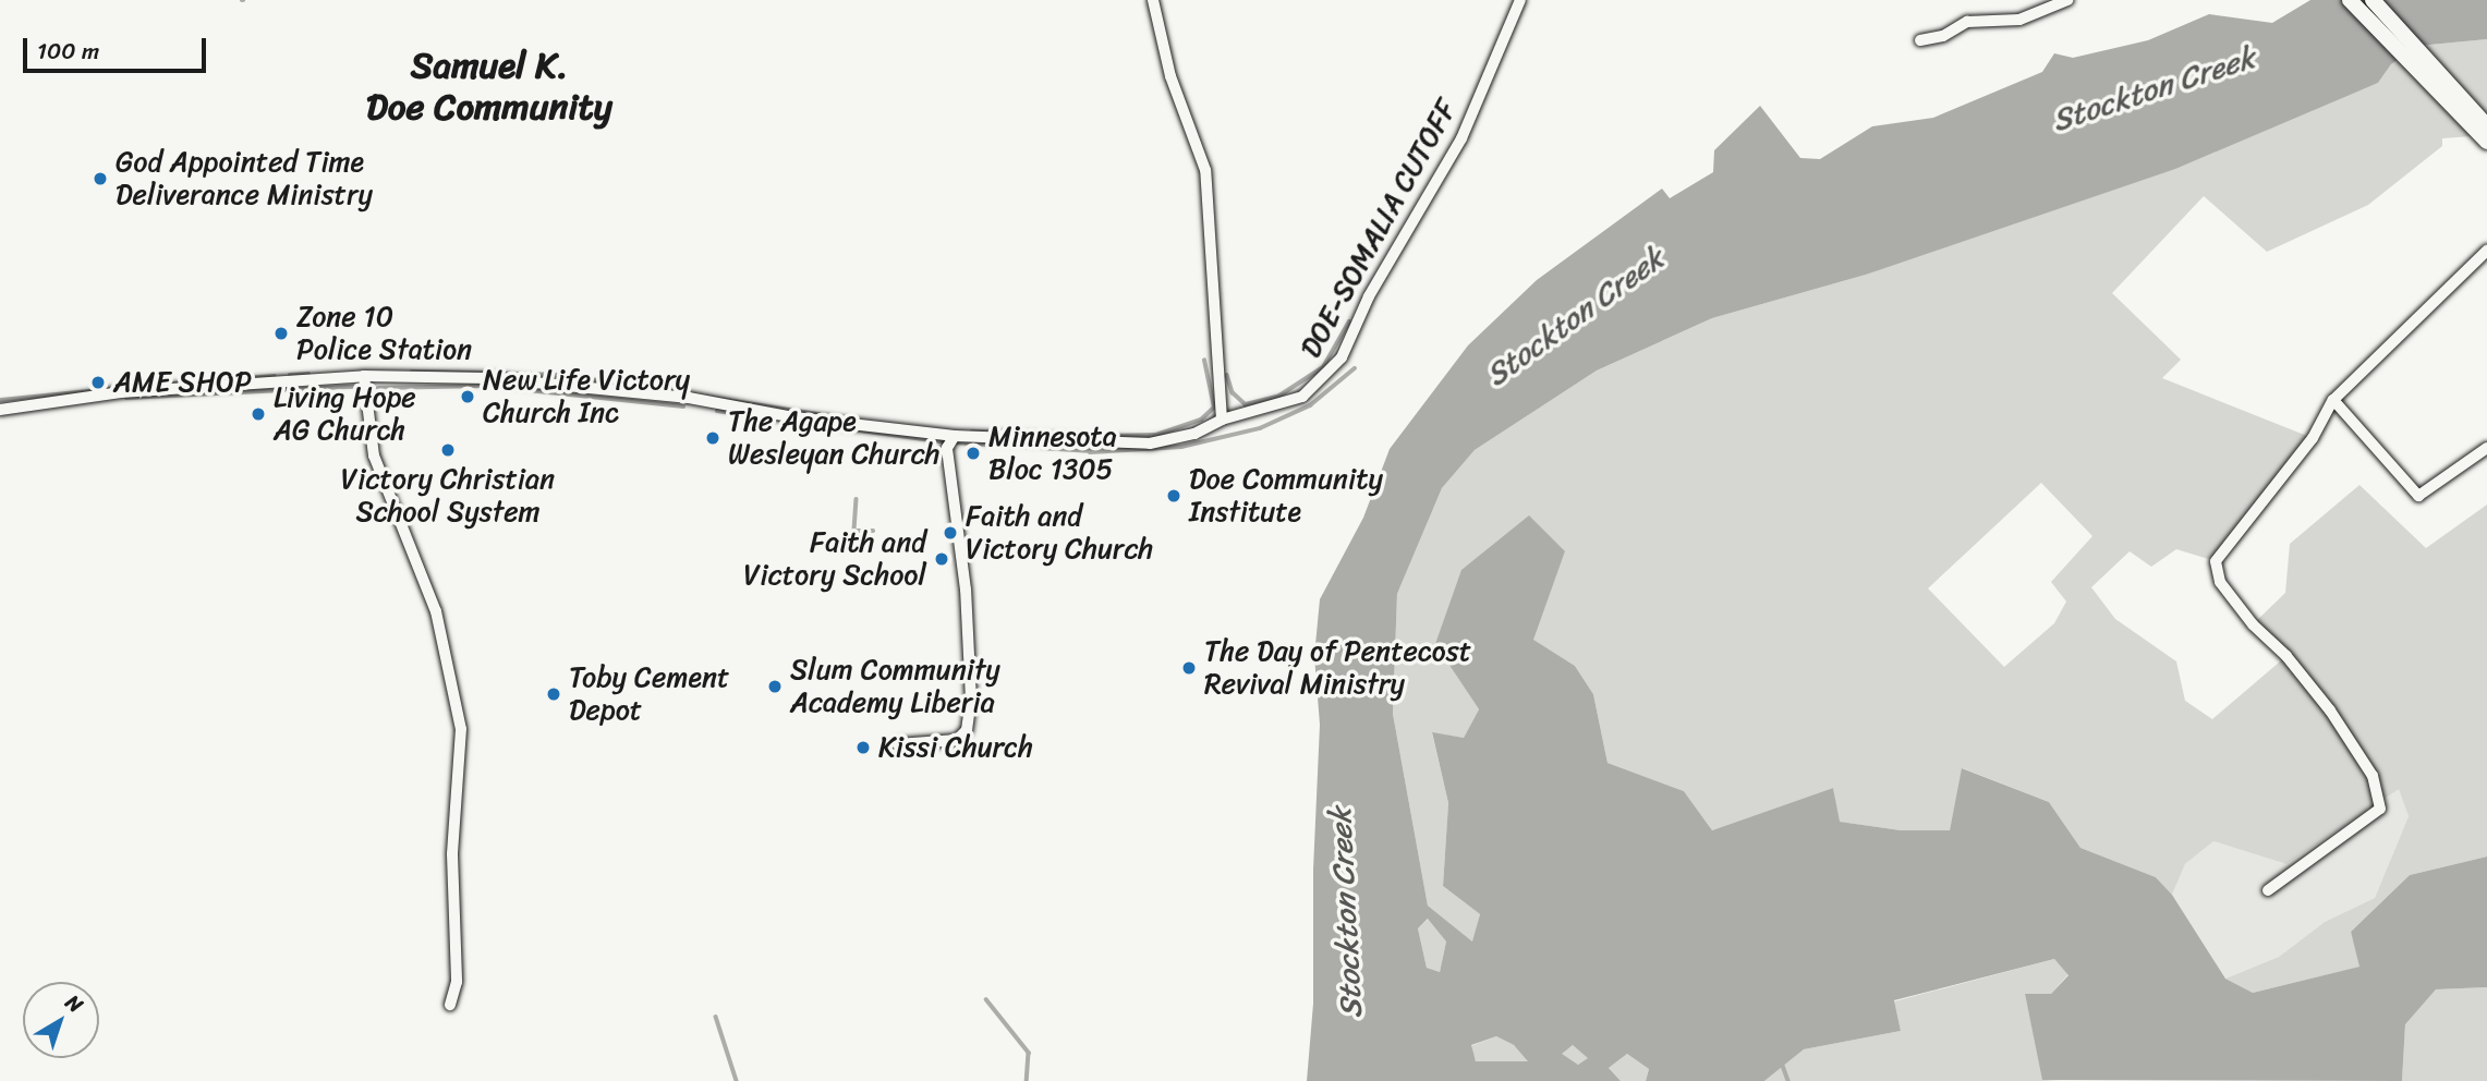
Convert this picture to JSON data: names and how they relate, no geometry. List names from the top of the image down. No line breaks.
{"streets":{"street":["DOE-SOMALIA CUTOFF"]},"districts":["Samuel K. Doe Community"],"water":["Stockton Creek"],"places":["God Appointed Time Deliverance Ministry","Zone 10 Police Station","AME SHOP","New Life Victory Church Inc","Living Hope AG Church","The Agape Wesleyan Church","Victory Christian School System","Minnesota Bloc 1305","Doe Community Institute","Faith and Victory Church","Faith and Victory School","The Day of Pentecost Revival Ministry","Slum Community Academy Liberia","Toby Cement Depot","Kissi Church"],"scale_bar":"100 m","north":"top right"}
